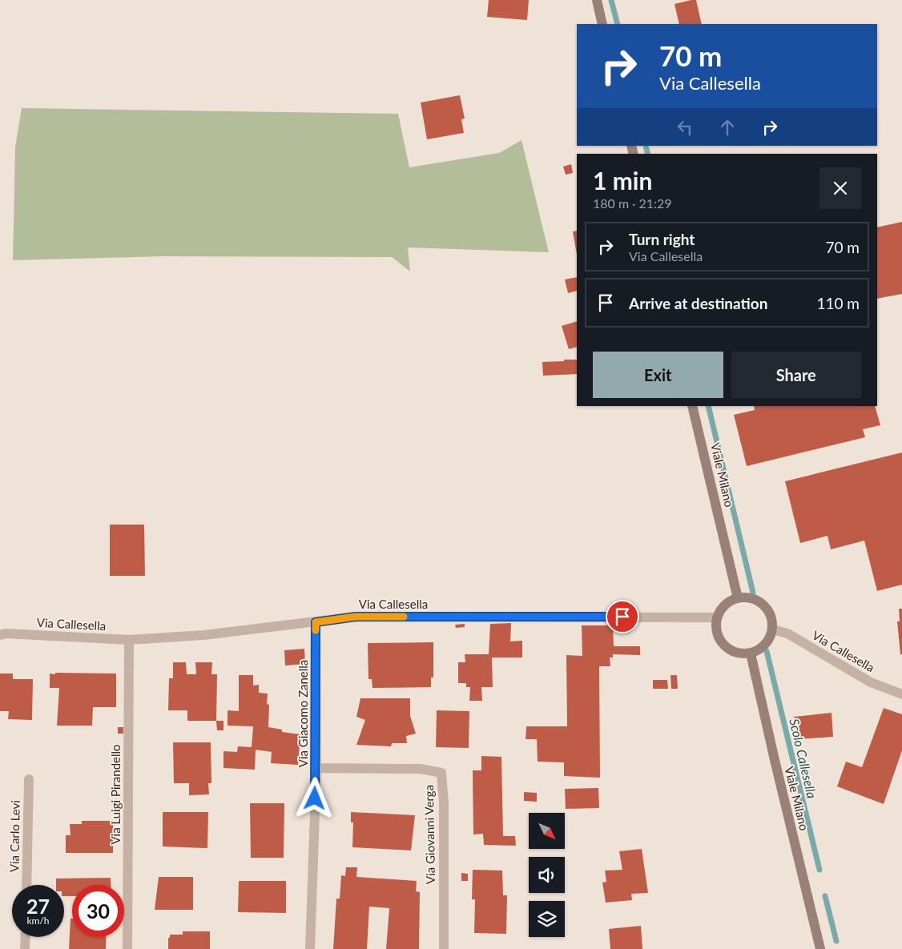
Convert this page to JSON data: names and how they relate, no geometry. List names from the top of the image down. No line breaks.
{"streets":{"main road":["Viale Milano"],"street":["Via Callesella","Via Giacomo Zanella","Via Luigi Pirandello","Via Giovanni Verga","Via Carlo Levi"]},"crossings":[["Viale Milano","Via Callesella"],["Via Callesella","Via Giacomo Zanella"],["Via Callesella","Via Luigi Pirandello"],["Via Giacomo Zanella","Via Giovanni Verga"]],"water":["Scolo Callesella"],"north":"bottom right","page":{"turn":["70 m","Via Callesella"],"heading":["1 min","180 m · 21:29"],"list":[{"name":"Turn right","note":"Via Callesella","value":"70 m"},{"name":"Arrive at destination","value":"110 m"}],"buttons":["Exit","Share"],"speed":"27 km/h","limit":"30"}}
